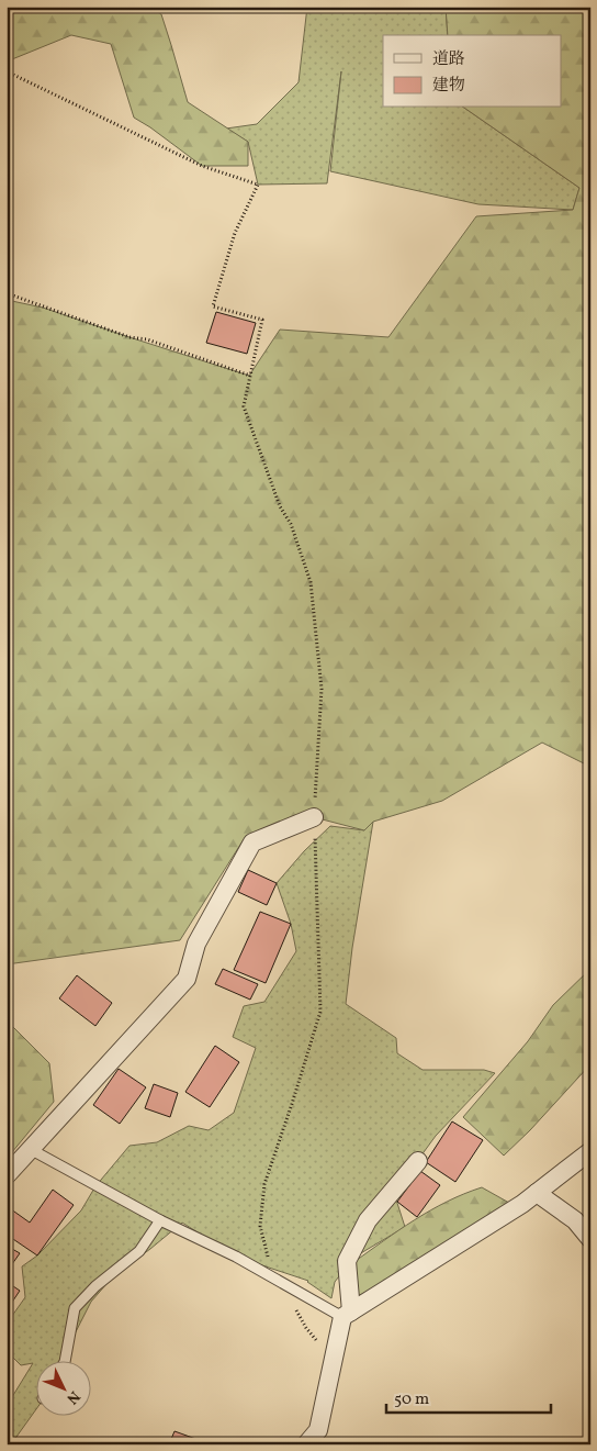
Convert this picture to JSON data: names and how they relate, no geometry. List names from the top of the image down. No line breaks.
{"legend":["道路","建物"],"scale_bar":"50 m","north":"bottom right"}
